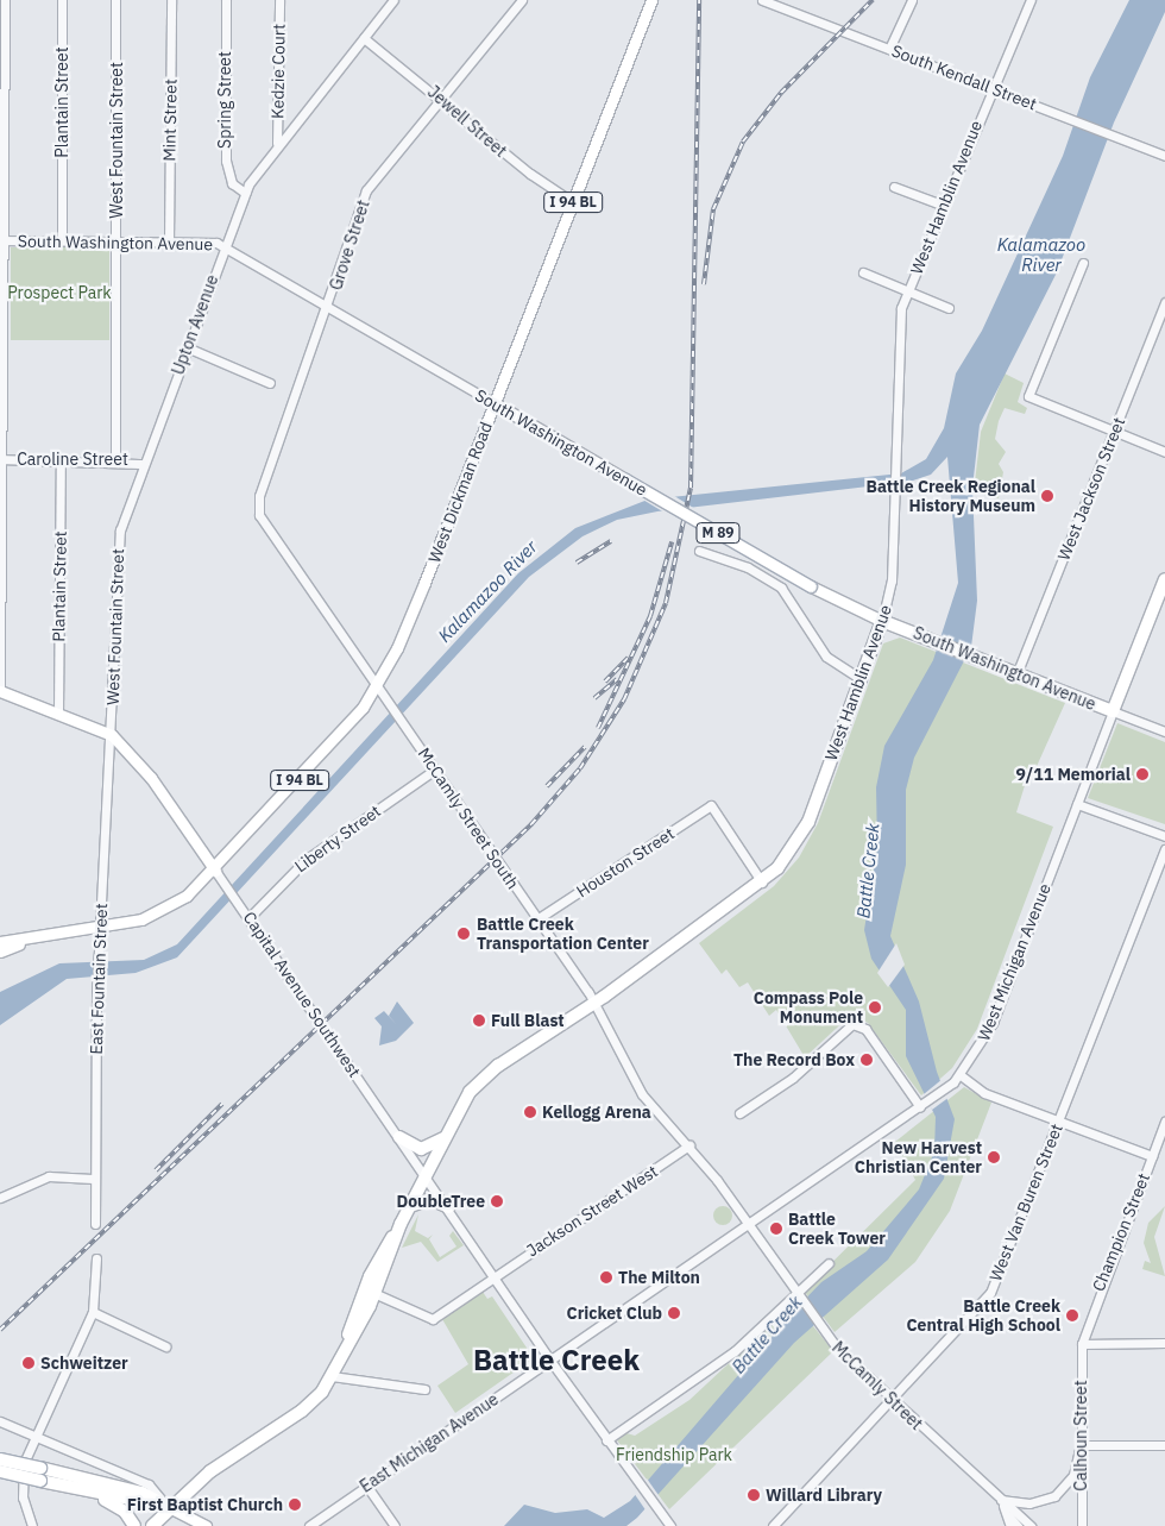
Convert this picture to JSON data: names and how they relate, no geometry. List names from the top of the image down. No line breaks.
{"streets":{"highway":["West Hamblin Avenue","South Washington Avenue","M 89","West Michigan Avenue"],"main road":["I 94 BL","West Dickman Road","Capital Avenue Southwest"],"street":["Kedzie Court","South Kendall Street","Spring Street","Plantain Street","Mint Street","Jewell Street","West Fountain Street","Grove Street","Upton Avenue","Caroline Street","West Jackson Street","McCamly Street South","Liberty Street","Houston Street","East Fountain Street","West Van Buren Street","Jackson Street West","Champion Street","McCamly Street","Calhoun Street","East Michigan Avenue"]},"crossings":[["Kedzie Court","Upton Avenue"],["South Kendall Street","West Hamblin Avenue"],["Spring Street","Upton Avenue"],["Plantain Street","South Washington Avenue"],["Plantain Street","Caroline Street"],["Plantain Street","Capital Avenue Southwest"],["Mint Street","South Washington Avenue"],["Jewell Street","Grove Street"],["Jewell Street","Upton Avenue"],["Jewell Street","West Dickman Road"],["West Fountain Street","South Washington Avenue"],["West Fountain Street","Upton Avenue"],["West Fountain Street","Caroline Street"],["West Fountain Street","East Fountain Street"],["West Fountain Street","Capital Avenue Southwest"],["West Hamblin Avenue","South Washington Avenue"],["West Hamblin Avenue","McCamly Street South"],["West Hamblin Avenue","Houston Street"],["West Hamblin Avenue","Capital Avenue Southwest"],["West Hamblin Avenue","Jackson Street West"],["I 94 BL","West Dickman Road"],["I 94 BL","East Fountain Street"],["I 94 BL","Capital Avenue Southwest"],["South Washington Avenue","Grove Street"],["South Washington Avenue","Upton Avenue"],["South Washington Avenue","West Jackson Street"],["South Washington Avenue","West Dickman Road"],["South Washington Avenue","West Michigan Avenue"],["Grove Street","McCamly Street South"],["Upton Avenue","Caroline Street"],["West Dickman Road","McCamly Street South"],["West Dickman Road","Capital Avenue Southwest"],["McCamly Street South","Liberty Street"],["McCamly Street South","Houston Street"],["McCamly Street South","West Michigan Avenue"],["McCamly Street South","Jackson Street West"],["McCamly Street South","McCamly Street"],["Liberty Street","Capital Avenue Southwest"],["West Michigan Avenue","Capital Avenue Southwest"],["West Michigan Avenue","McCamly Street"],["West Michigan Avenue","East Michigan Avenue"],["East Fountain Street","Capital Avenue Southwest"],["Capital Avenue Southwest","Jackson Street West"],["Capital Avenue Southwest","East Michigan Avenue"],["West Van Buren Street","McCamly Street"],["Champion Street","Calhoun Street"]],"districts":["Battle Creek"],"water":["Kalamazoo River","Battle Creek"],"parks":["Prospect Park","Friendship Park"],"places":["Battle Creek Regional History Museum","9/11 Memorial","Battle Creek Transportation Center","Compass Pole Monument","Full Blast","The Record Box","Kellogg Arena","New Harvest Christian Center","DoubleTree","Battle Creek Tower","The Milton","Cricket Club","Battle Creek Central High School","Schweitzer","Willard Library","First Baptist Church"]}
